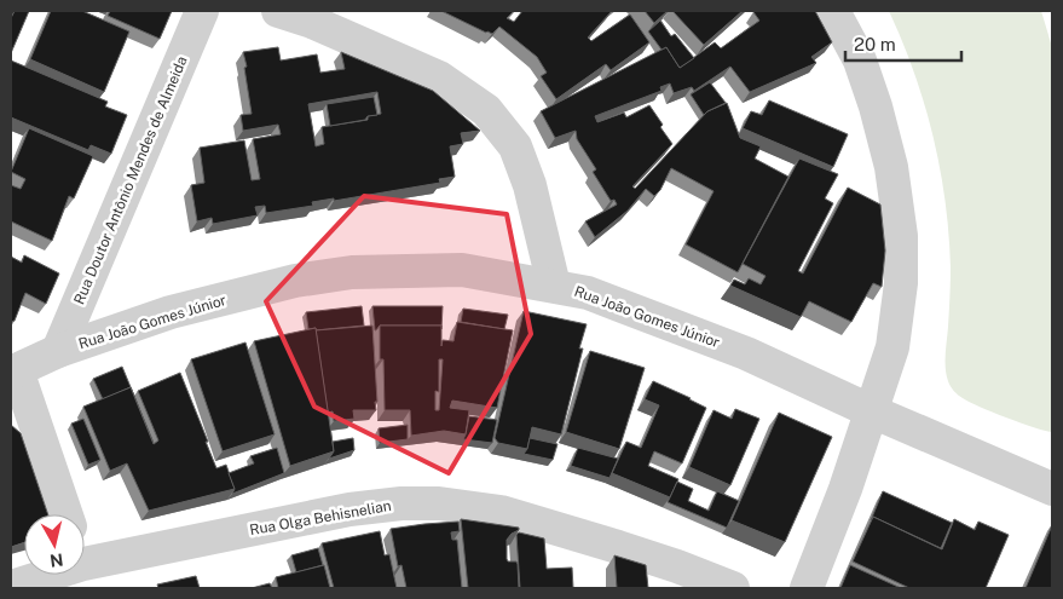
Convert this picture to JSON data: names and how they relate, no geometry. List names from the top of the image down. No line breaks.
{"streets":{"street":["Rua Doutor Antônio Mendes de Almeida","Rua João Gomes Júnior","Rua Olga Behisnelian"]},"crossings":[["Rua Doutor Antônio Mendes de Almeida","Rua João Gomes Júnior"]],"scale_bar":"20 m","north":"bottom"}
